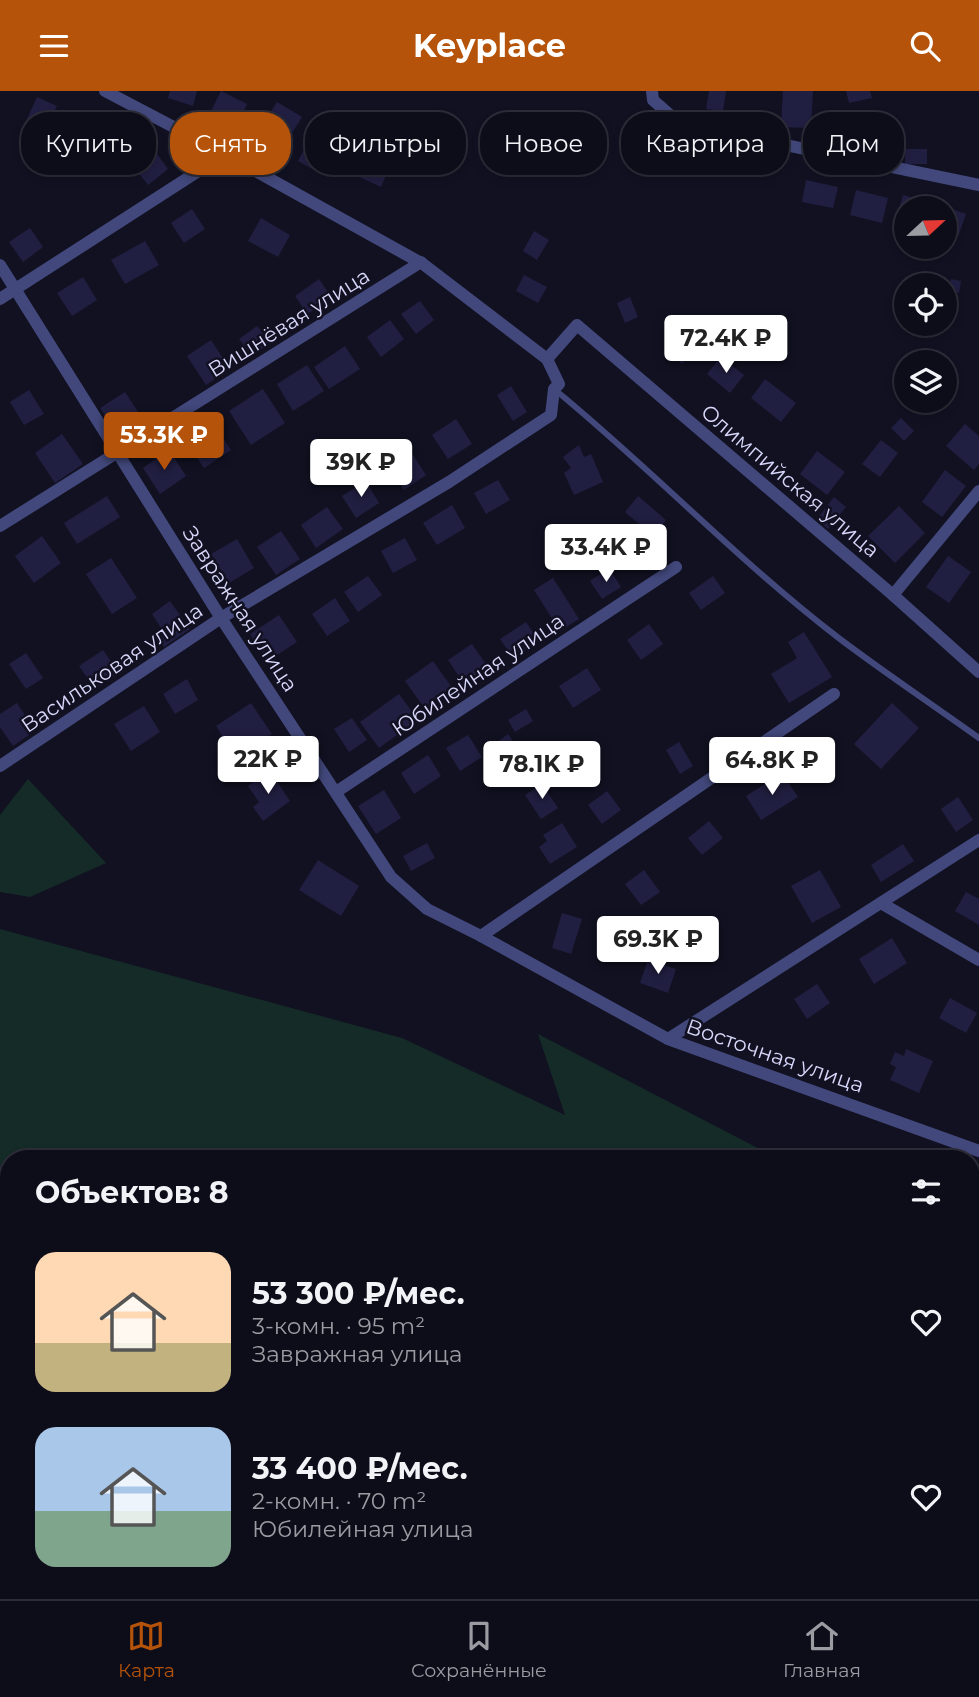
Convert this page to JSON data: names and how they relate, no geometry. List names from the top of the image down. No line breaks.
{"streets":{"street":["Вишнёвая улица","Олимпийская улица","Завражная улица","Васильковая улица","Юбилейная улица","Восточная улица"]},"crossings":[["Вишнёвая улица","Завражная улица"],["Завражная улица","Васильковая улица"],["Завражная улица","Юбилейная улица"],["Завражная улица","Восточная улица"]],"north":"right","page":{"header":"Keyplace","chip":["Купить","Снять","Фильтры","Новое","Квартира","Дом"],"price":["72.4K ₽","53.3K ₽","39K ₽","33.4K ₽","22K ₽","64.8K ₽","78.1K ₽","69.3K ₽"],"heading":"Объектов: 8","list":[{"name":"53 300 ₽/мес.","note":"3-комн. · 95 m² · Завражная улица"},{"name":"33 400 ₽/мес.","note":"2-комн. · 70 m² · Юбилейная улица"}],"tabs":["Карта","Сохранённые","Главная"]}}
